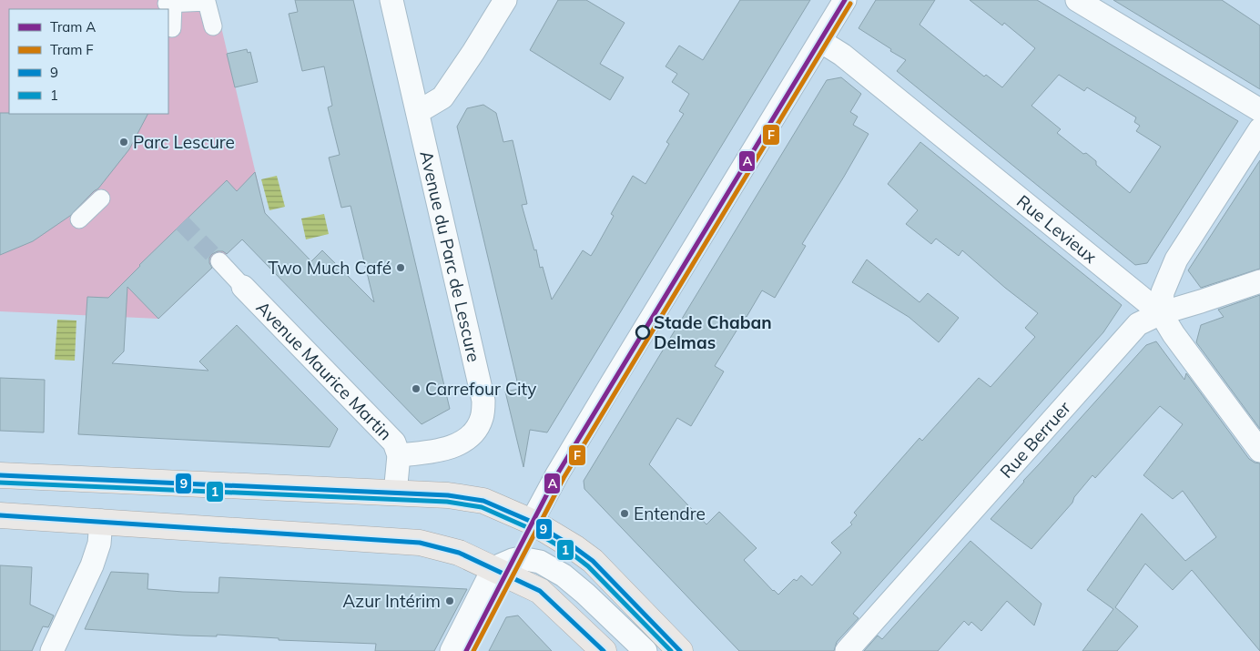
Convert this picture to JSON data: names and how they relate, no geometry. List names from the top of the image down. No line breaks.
{"streets":{"street":["Rue Levieux","Avenue du Parc de Lescure","Avenue Maurice Martin","Rue Berruer"]},"crossings":[["Rue Levieux","Rue Berruer"],["Avenue du Parc de Lescure","Avenue Maurice Martin"]],"places":["Parc Lescure","Two Much Café","Stade Chaban Delmas","Carrefour City","Entendre","Azur Intérim"],"lines":["tram line A","tram line F","transit line 9","transit line 1"],"legend":["Tram A","Tram F","9","1"]}
